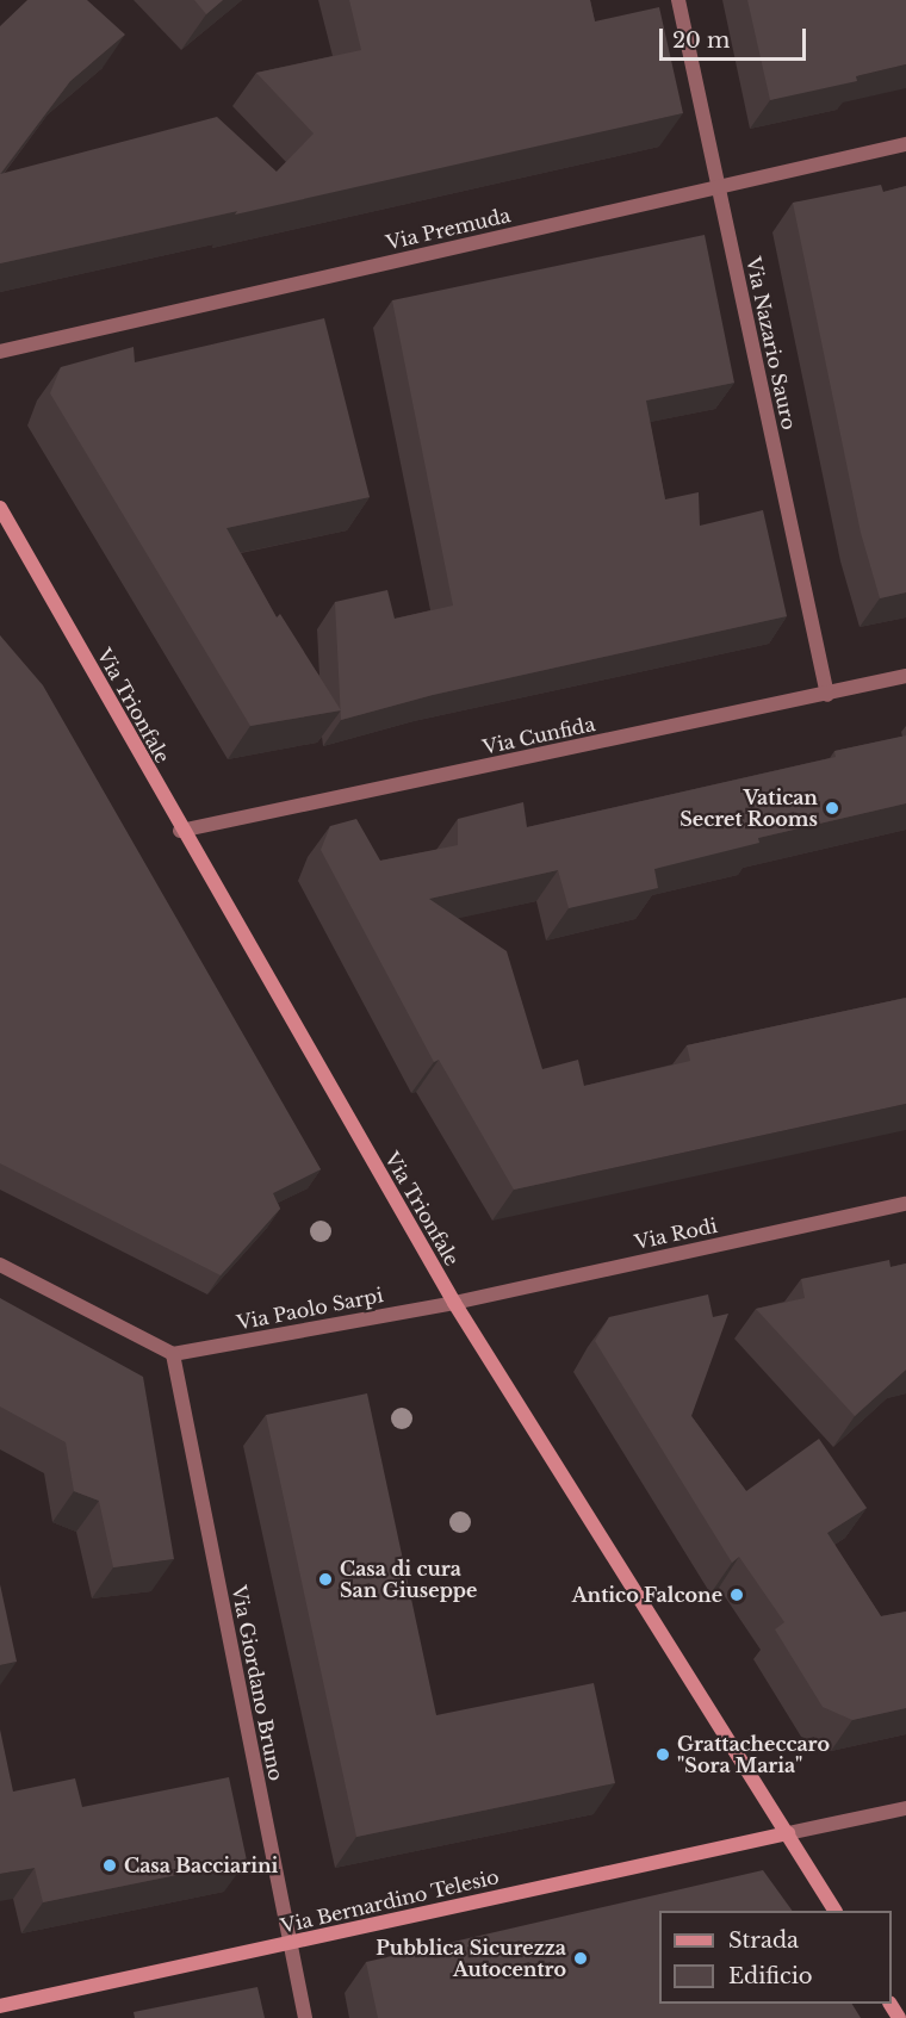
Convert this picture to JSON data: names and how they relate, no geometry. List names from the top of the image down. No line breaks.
{"streets":{"street":["Via Premuda","Via Nazario Sauro","Via Trionfale","Via Cunfida","Via Rodi","Via Paolo Sarpi","Via Giordano Bruno","Via Bernardino Telesio"]},"crossings":[["Via Premuda","Via Nazario Sauro"],["Via Nazario Sauro","Via Cunfida"],["Via Trionfale","Via Cunfida"],["Via Trionfale","Via Rodi"],["Via Trionfale","Via Paolo Sarpi"],["Via Trionfale","Via Bernardino Telesio"],["Via Rodi","Via Paolo Sarpi"],["Via Paolo Sarpi","Via Giordano Bruno"],["Via Giordano Bruno","Via Bernardino Telesio"]],"places":["Vatican Secret Rooms","Casa di cura San Giuseppe","Antico Falcone","Grattacheccaro \"Sora Maria\"","Casa Bacciarini","Pubblica Sicurezza Autocentro"],"legend":["Strada","Edificio"],"scale_bar":"20 m"}
